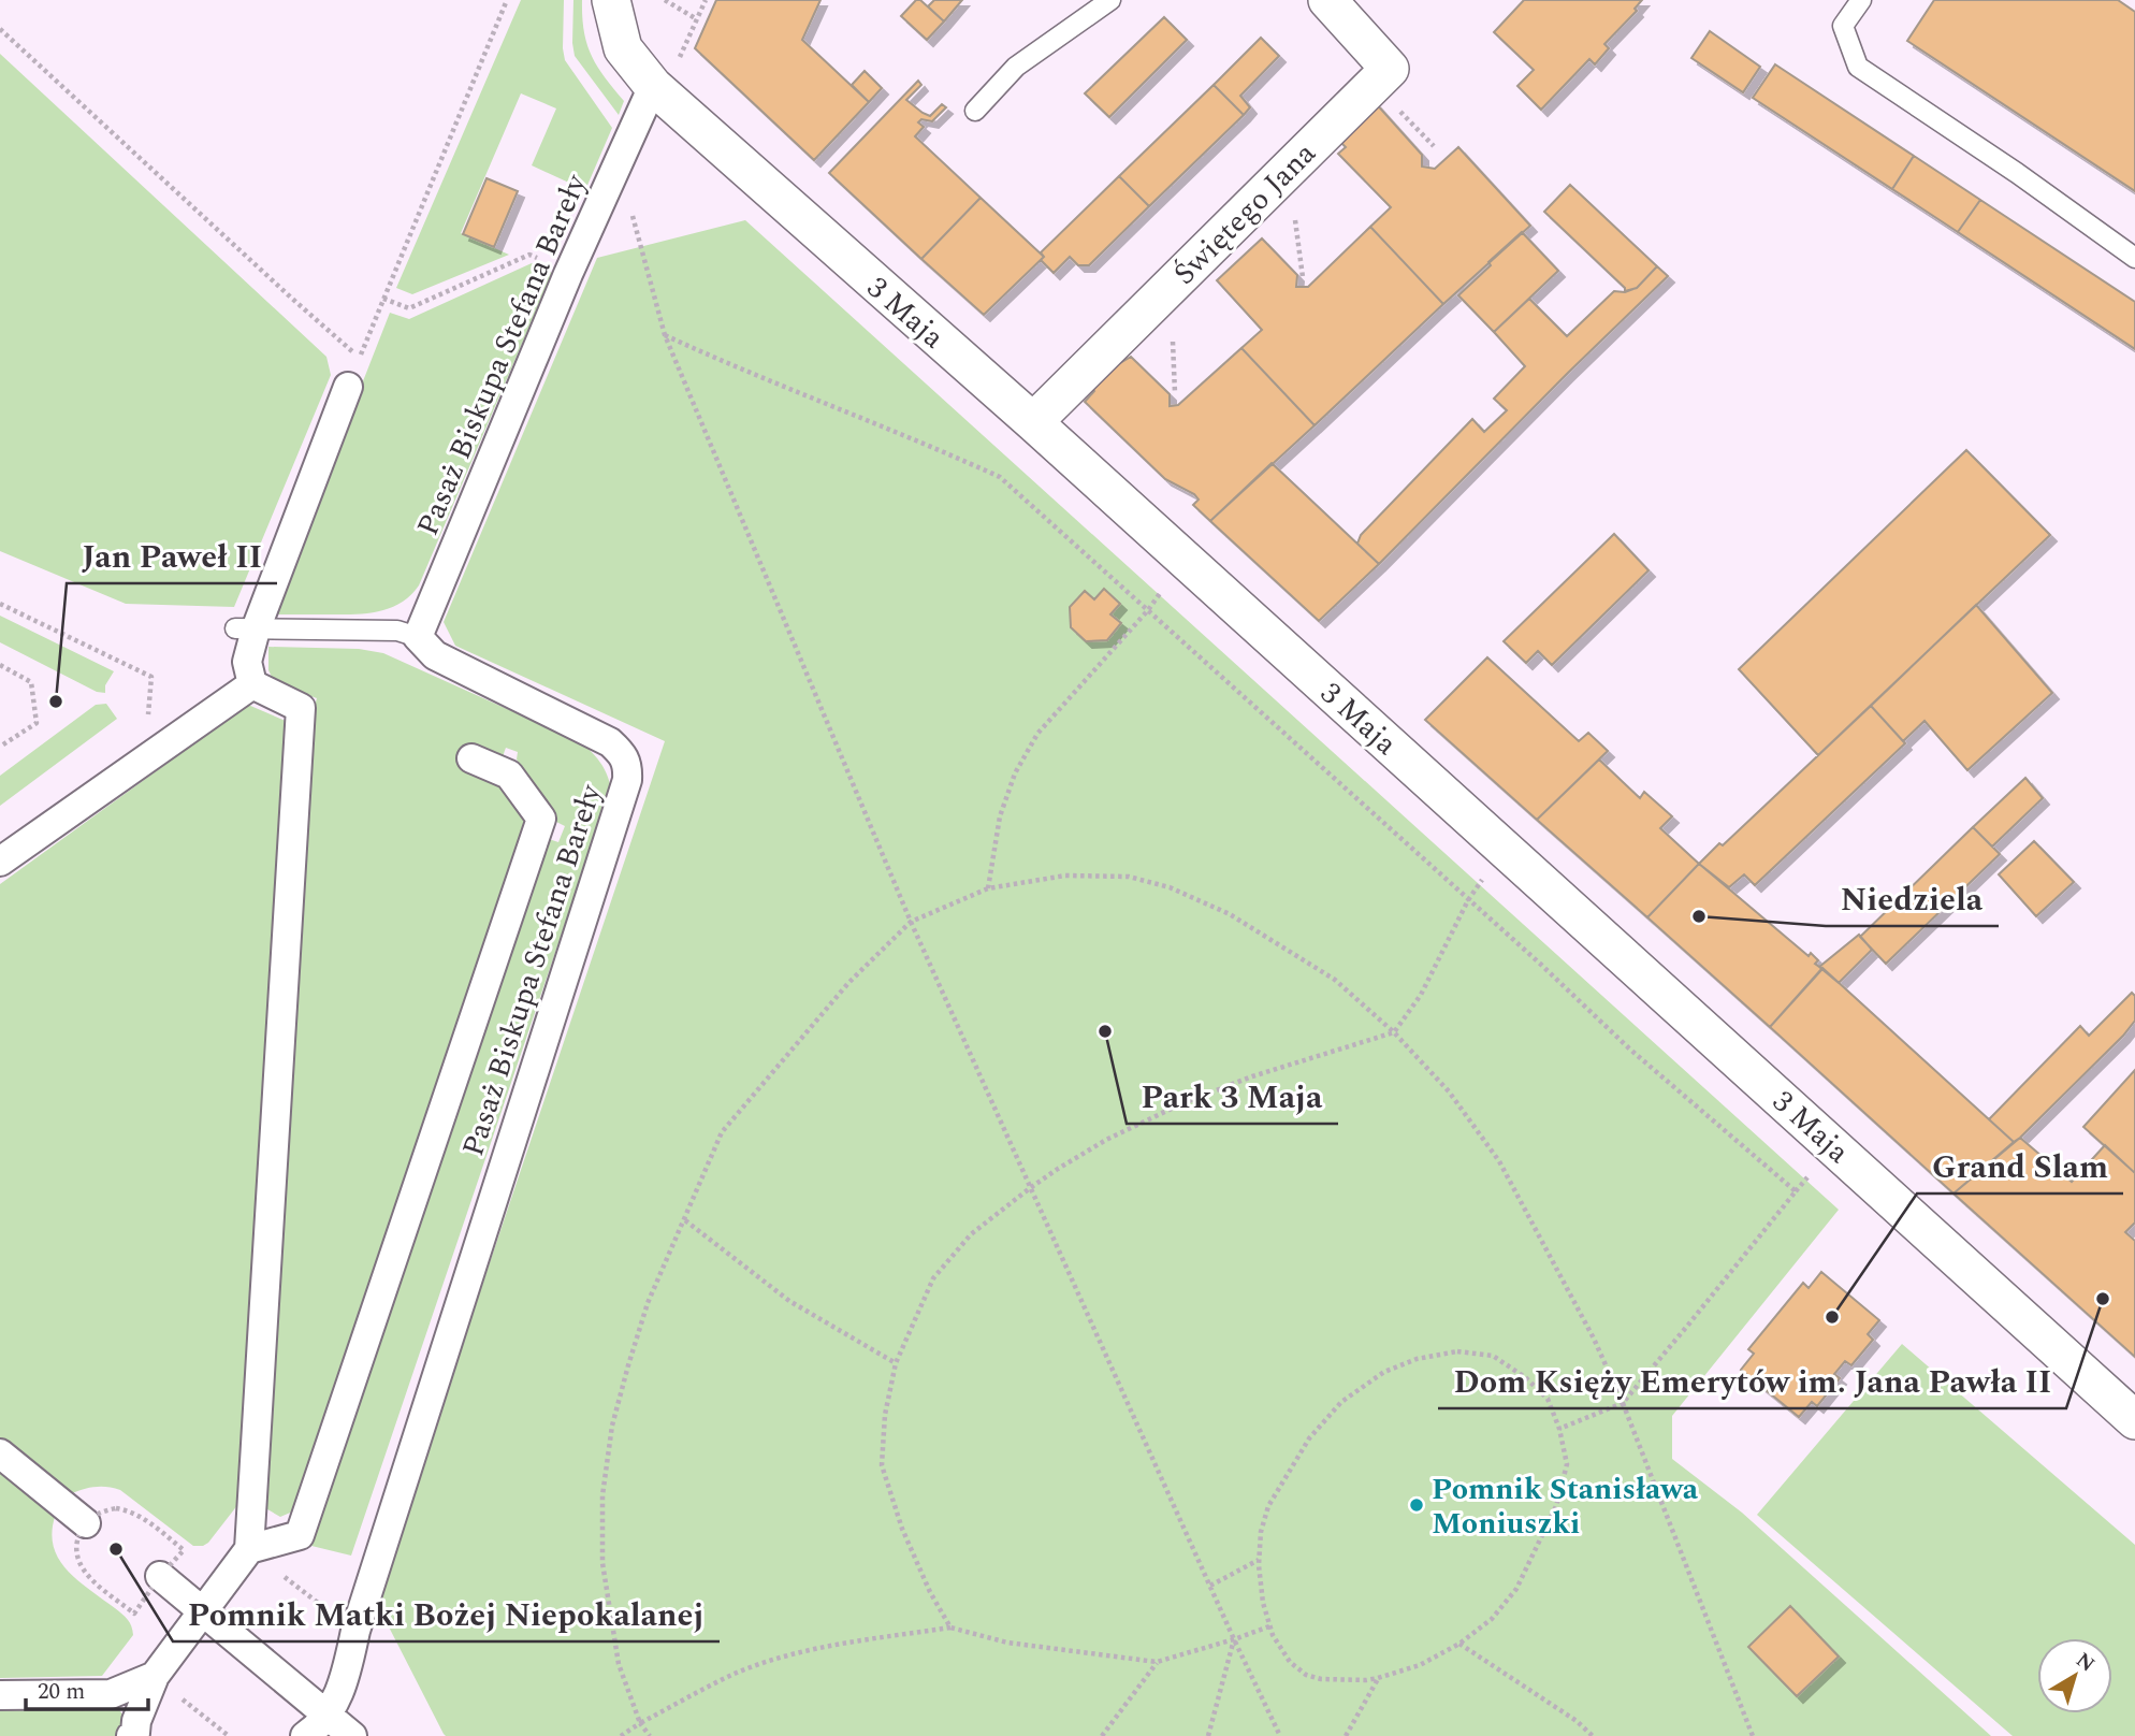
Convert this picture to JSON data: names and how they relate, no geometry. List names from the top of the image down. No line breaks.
{"streets":{"street":["Świętego Jana","3 Maja","Pasaż Biskupa Stefana Bareły"]},"crossings":[["Świętego Jana","3 Maja"],["3 Maja","Pasaż Biskupa Stefana Bareły"]],"places":["Jan Paweł II","Niedziela","Park 3 Maja","Dom Księży Emerytów im. Jana Pawła II","Grand Slam","Pomnik Stanisława Moniuszki","Pomnik Matki Bożej Niepokalanej"],"scale_bar":"20 m","north":"top right"}
